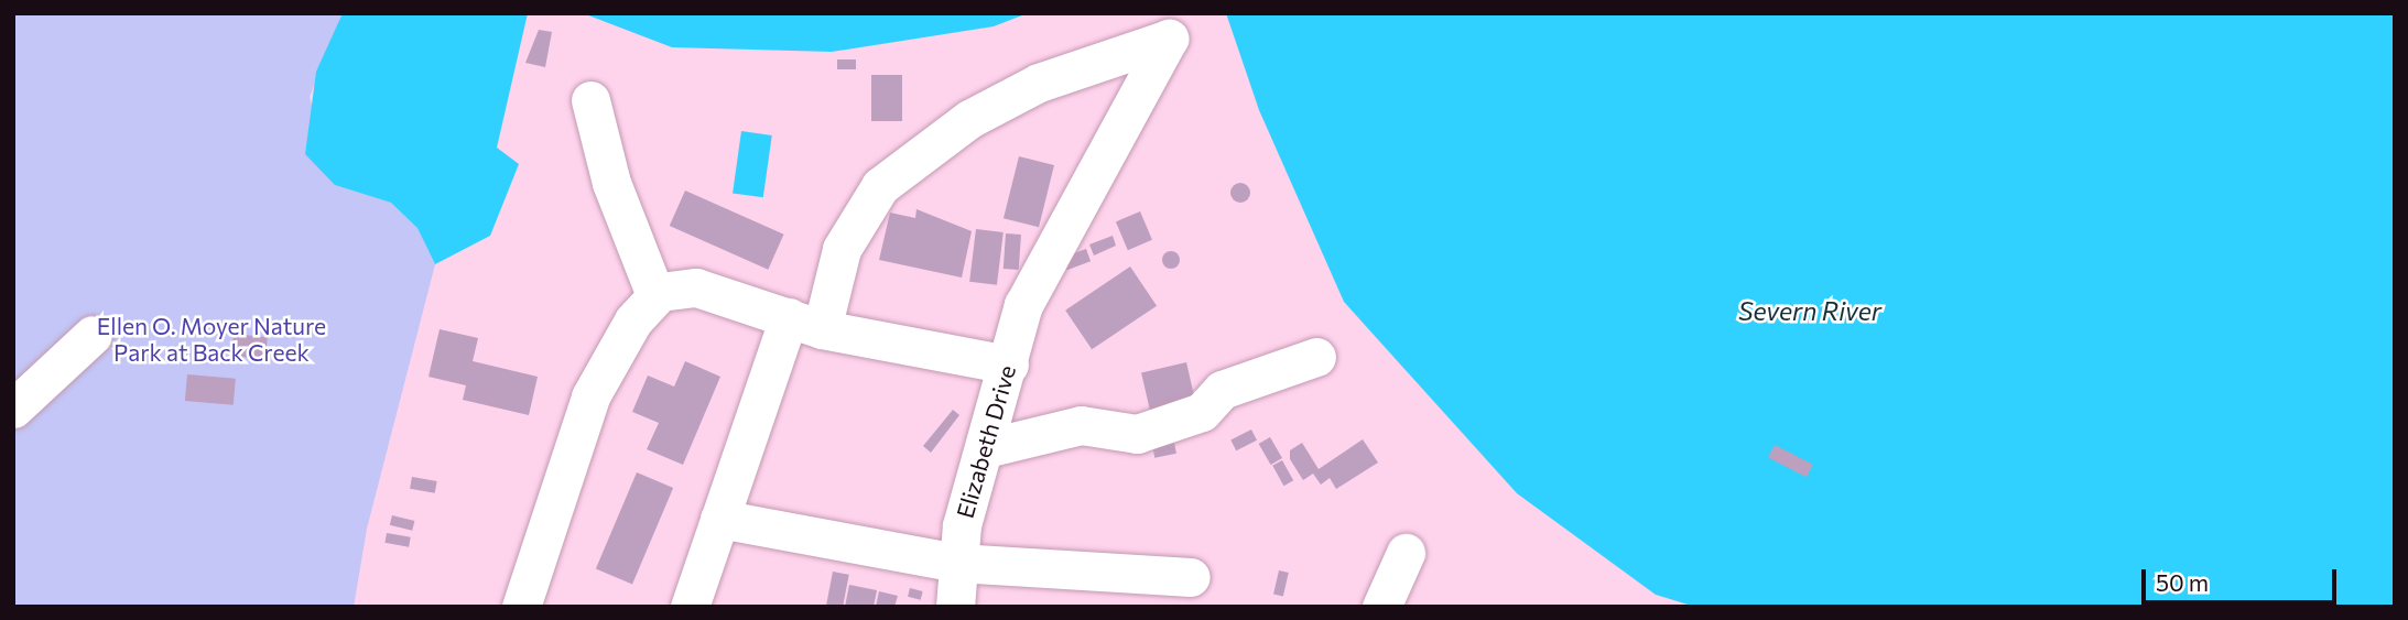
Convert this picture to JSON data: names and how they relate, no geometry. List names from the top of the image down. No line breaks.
{"streets":{"street":["Elizabeth Drive"]},"water":["Severn River"],"parks":["Ellen O. Moyer Nature Park at Back Creek"],"scale_bar":"50 m"}
